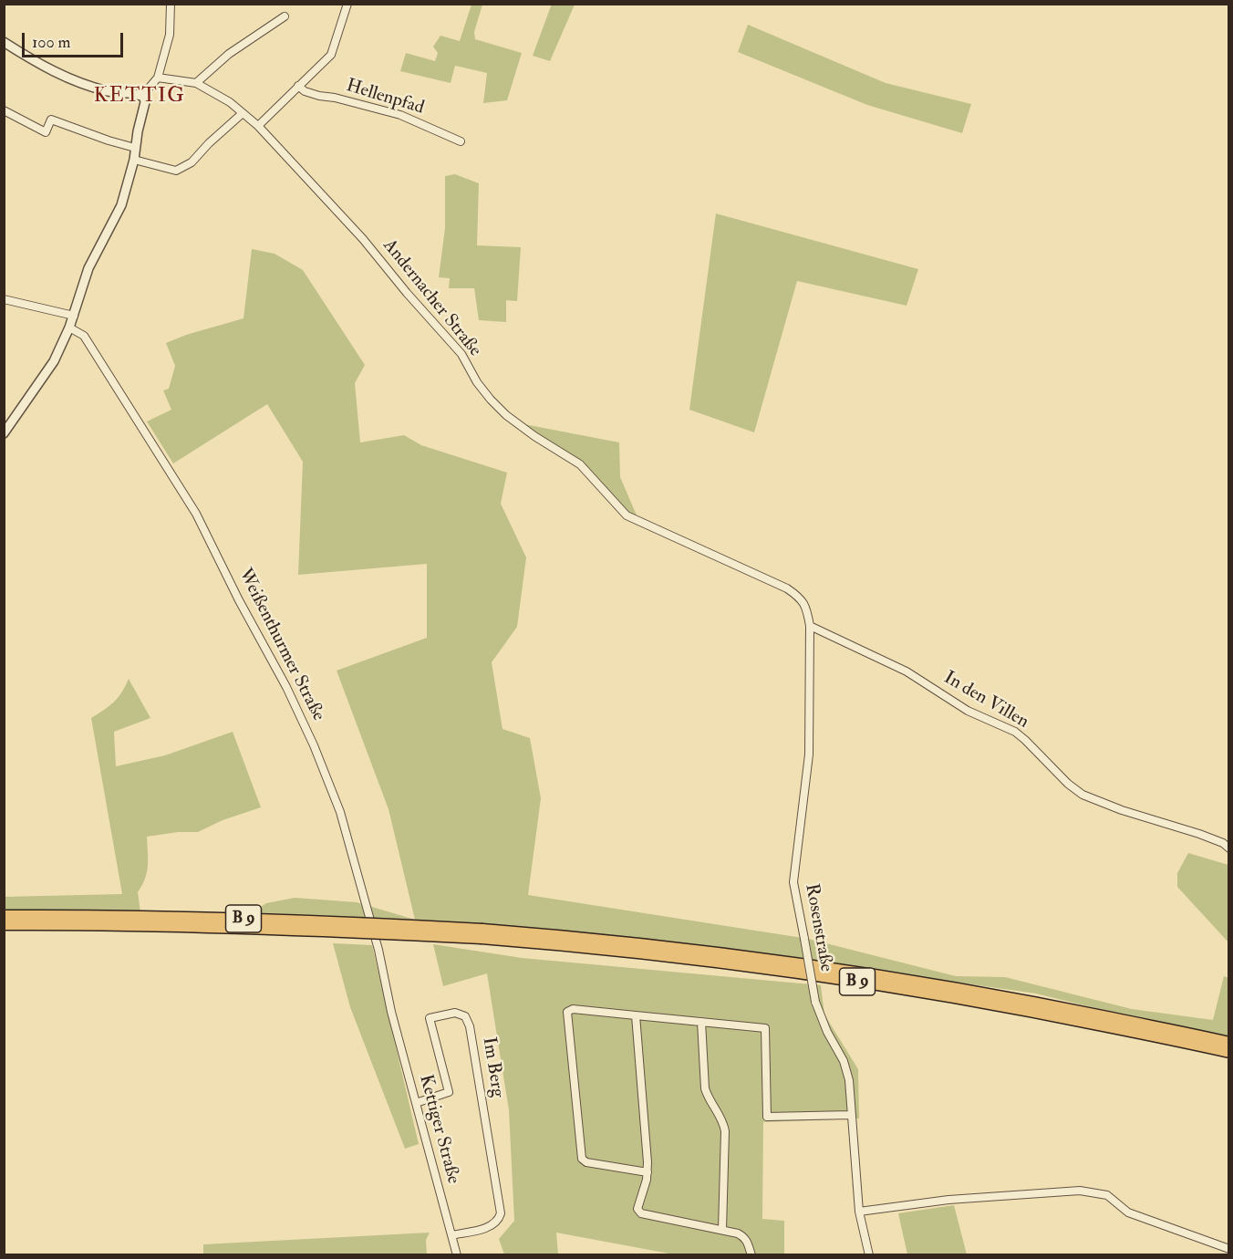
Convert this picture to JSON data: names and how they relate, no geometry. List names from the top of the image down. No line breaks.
{"streets":{"highway":["B 9"],"street":["Hellenpfad","Andernacher Straße","Weißenthurmer Straße","In den Villen","Rosenstraße","Im Berg","Kettiger Straße"]},"crossings":[["Andernacher Straße","Rosenstraße"],["Weißenthurmer Straße","Kettiger Straße"],["In den Villen","Rosenstraße"],["Im Berg","Kettiger Straße"]],"districts":["KETTIG"],"scale_bar":"100 m"}
